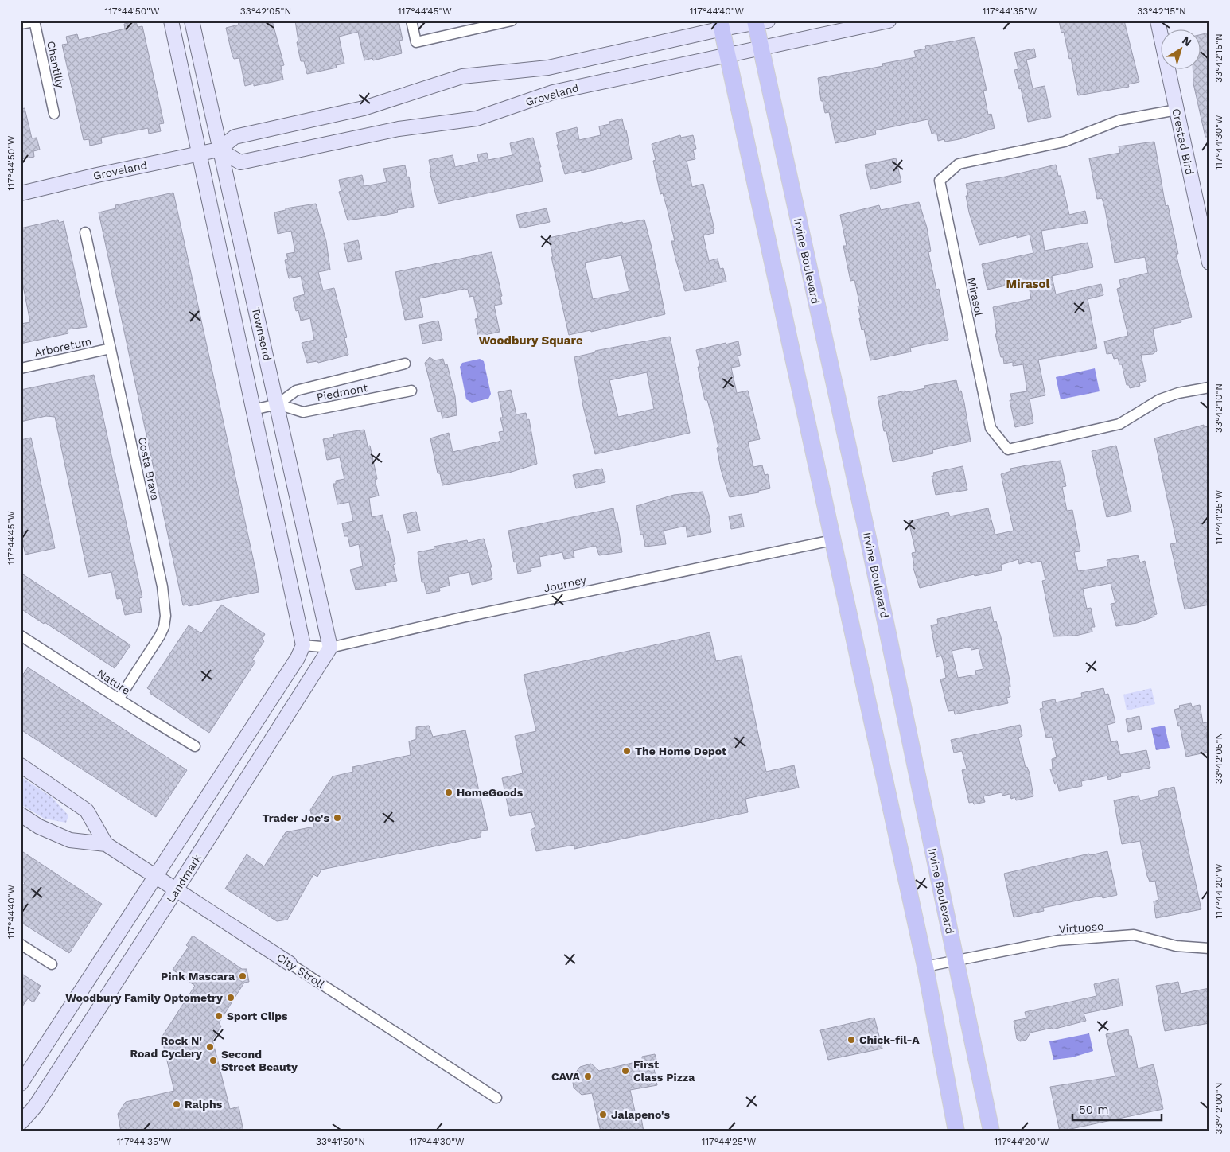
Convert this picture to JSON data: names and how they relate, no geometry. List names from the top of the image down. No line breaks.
{"streets":{"main road":["Irvine Boulevard"],"street":["Chantilly","Groveland","Crested Bird","Mirasol","Townsend","Arboretum","Piedmont","Costa Brava","Journey","Nature","Landmark","Virtuoso","City Stroll"]},"crossings":[["Groveland","Irvine Boulevard"],["Groveland","Townsend"],["Crested Bird","Mirasol"],["Irvine Boulevard","Virtuoso"],["Townsend","Piedmont"],["Townsend","Journey"],["Townsend","Landmark"],["Arboretum","Costa Brava"],["Costa Brava","Nature"],["Journey","Landmark"],["Landmark","City Stroll"]],"districts":["Mirasol","Woodbury Square"],"places":["The Home Depot","HomeGoods","Trader Joe's","Pink Mascara","Woodbury Family Optometry","Sport Clips","Chick-fil-A","Rock N' Road Cyclery","Second Street Beauty","First Class Pizza","CAVA","Ralphs","Jalapeno's"],"scale_bar":"50 m","north":"top right","coordinates":["117°44'50\"W","33°42'05\"N","117°44'45\"W","117°44'40\"W","117°44'35\"W","33°42'15\"N","117°44'30\"W","33°42'10\"N","117°44'25\"W","117°44'20\"W","33°42'00\"N","33°41'50\"N"]}
